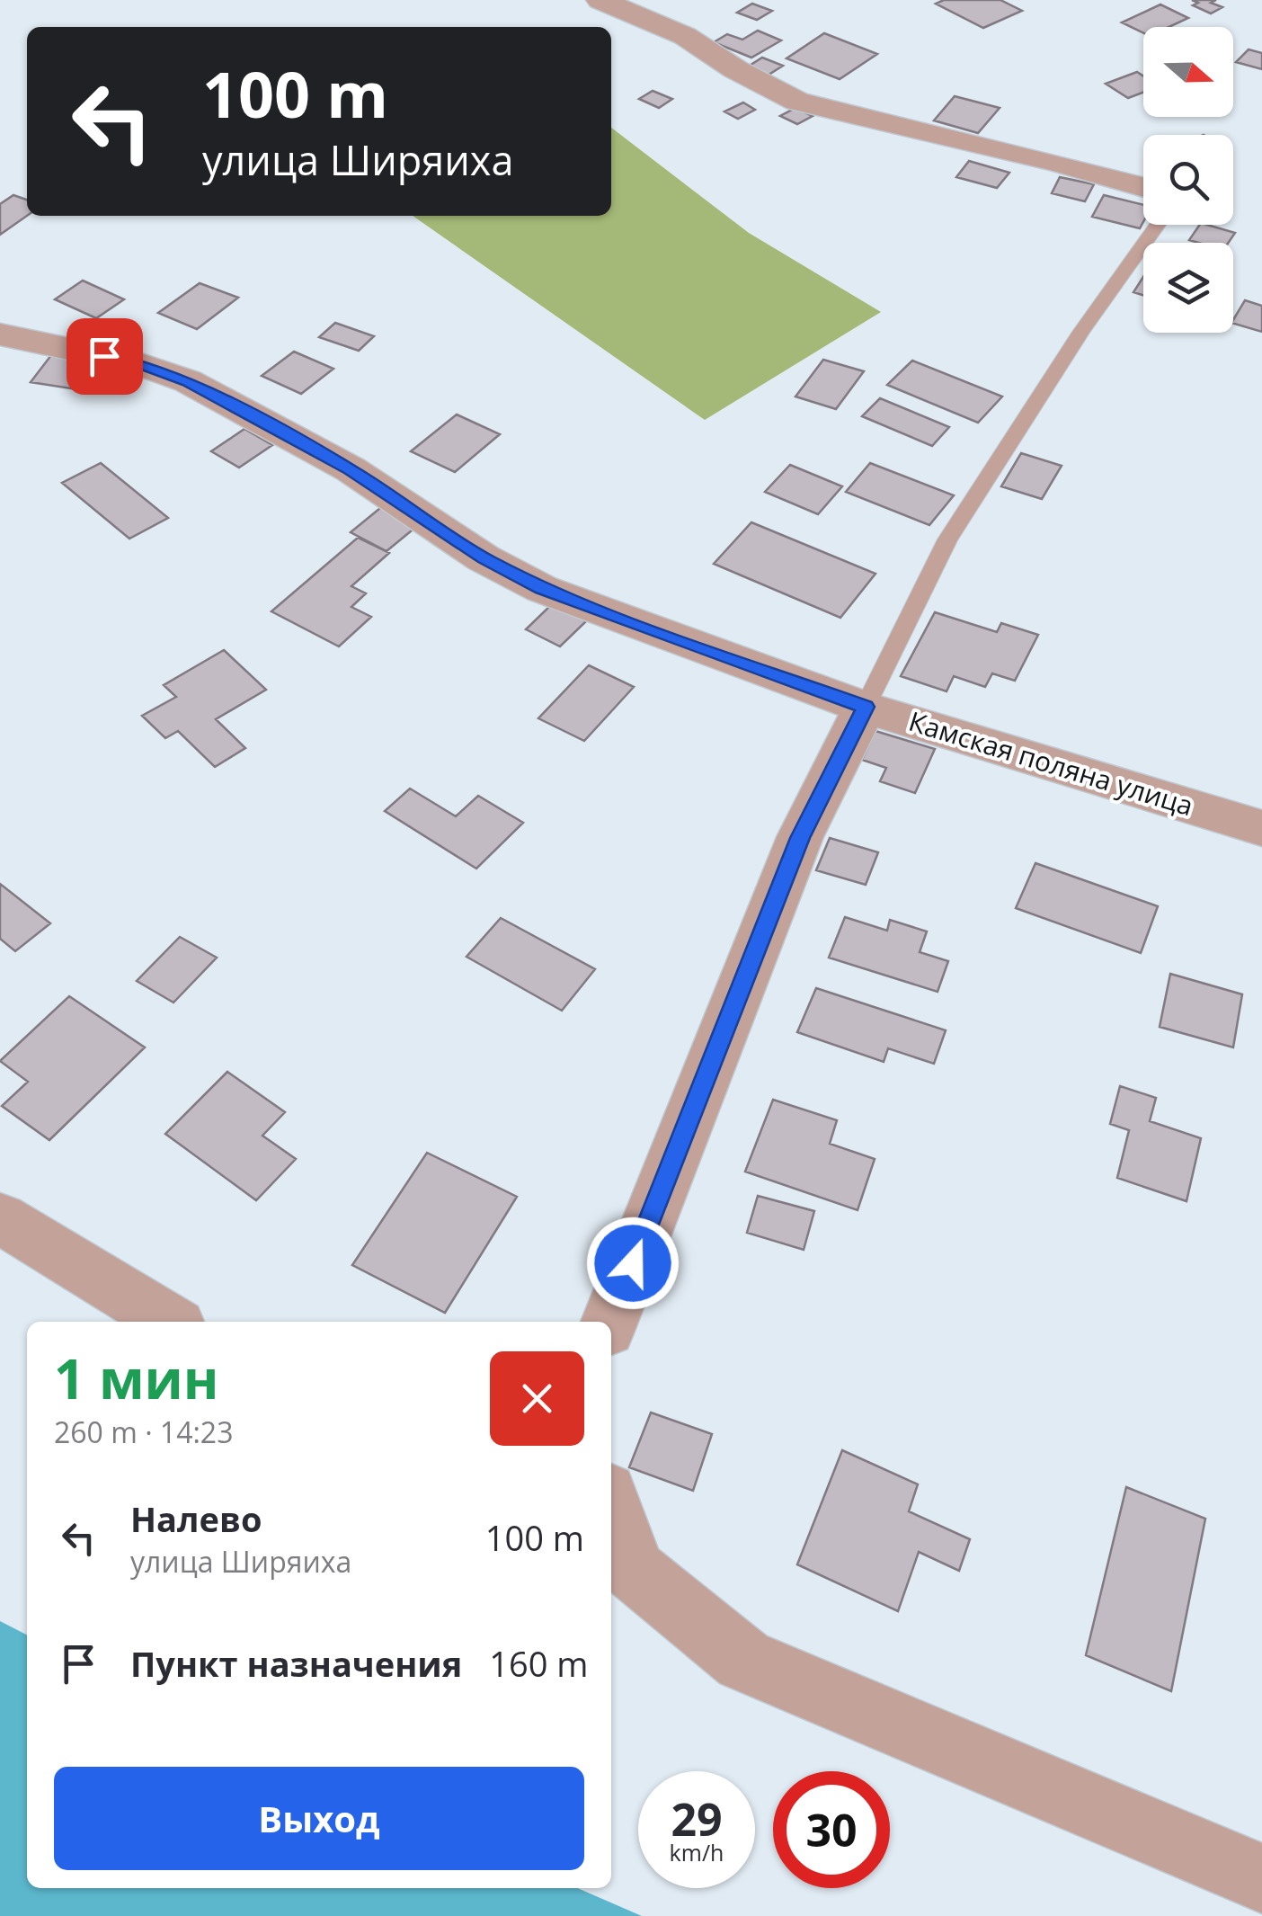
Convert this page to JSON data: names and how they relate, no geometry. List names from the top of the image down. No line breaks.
{"streets":{"street":["Камская поляна улица"]},"north":"right","page":{"turn":["100 m","улица Ширяиха"],"heading":["1 мин","260 m · 14:23"],"list":[{"name":"Налево","note":"улица Ширяиха","value":"100 m"},{"name":"Пункт назначения","value":"160 m"}],"buttons":"Выход","speed":"29 km/h","limit":"30"}}
